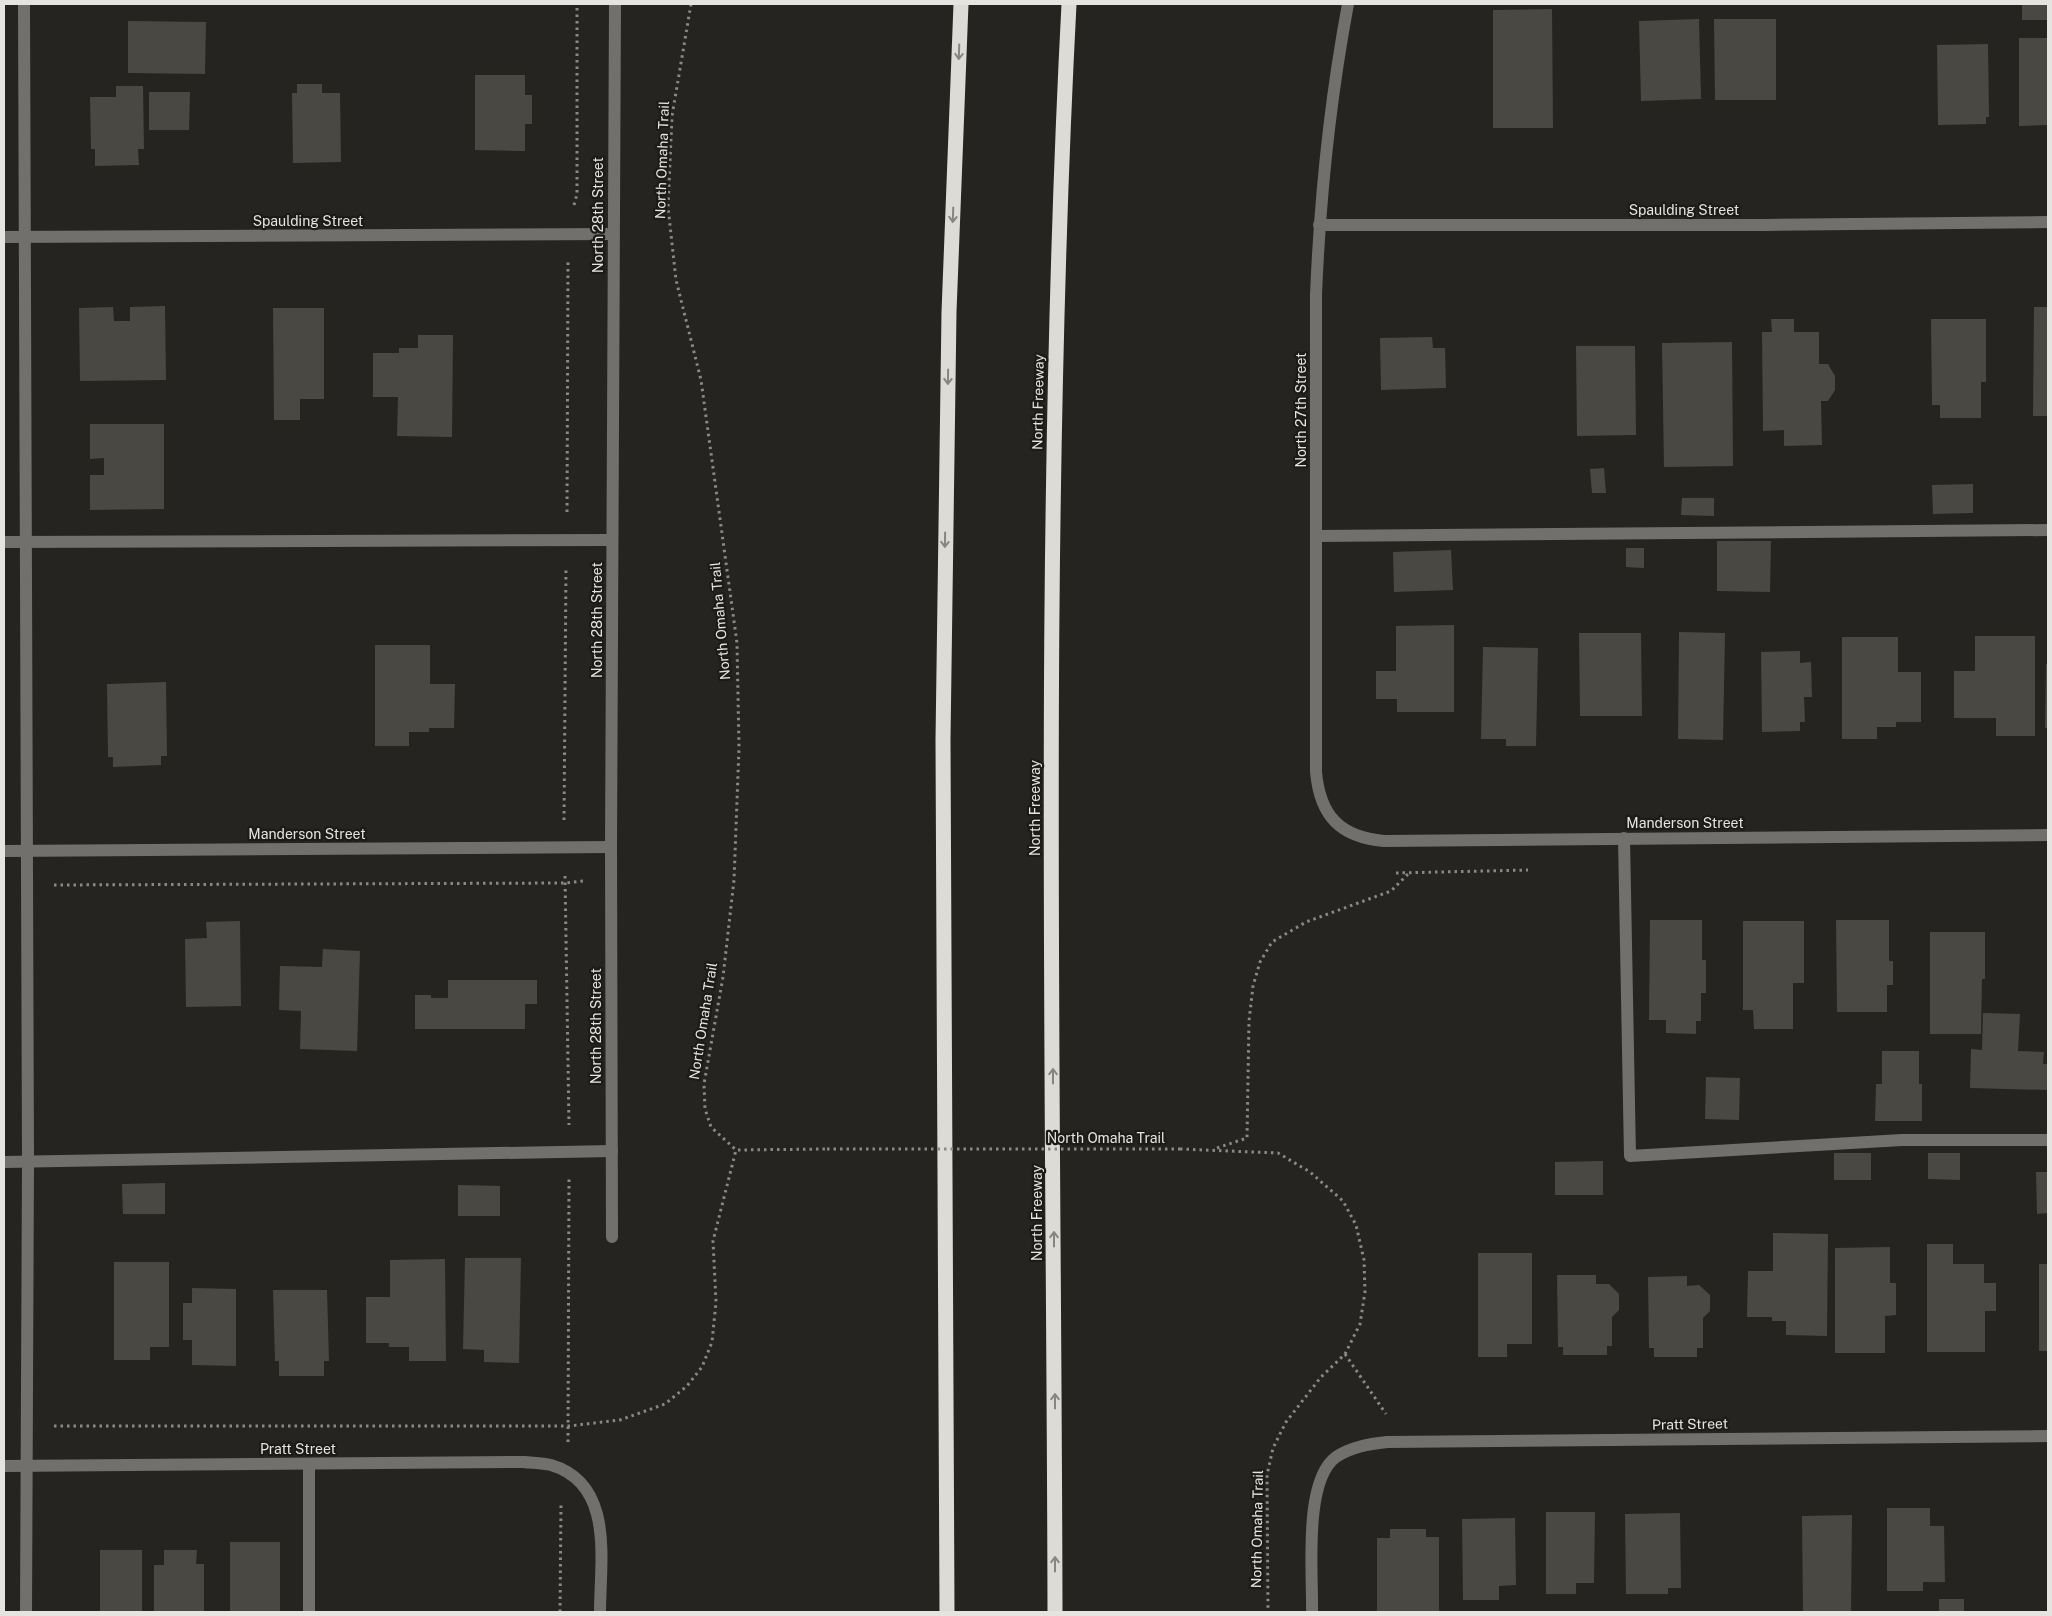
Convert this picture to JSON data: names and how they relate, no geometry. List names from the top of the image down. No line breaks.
{"streets":{"highway":["North Freeway"],"street":["Spaulding Street","North 28th Street","North 27th Street","Manderson Street","Pratt Street"],"path":["North Omaha Trail"]},"crossings":[["Spaulding Street","North 28th Street"],["Spaulding Street","North 27th Street"],["North 28th Street","Manderson Street"],["North 27th Street","Manderson Street"]]}
